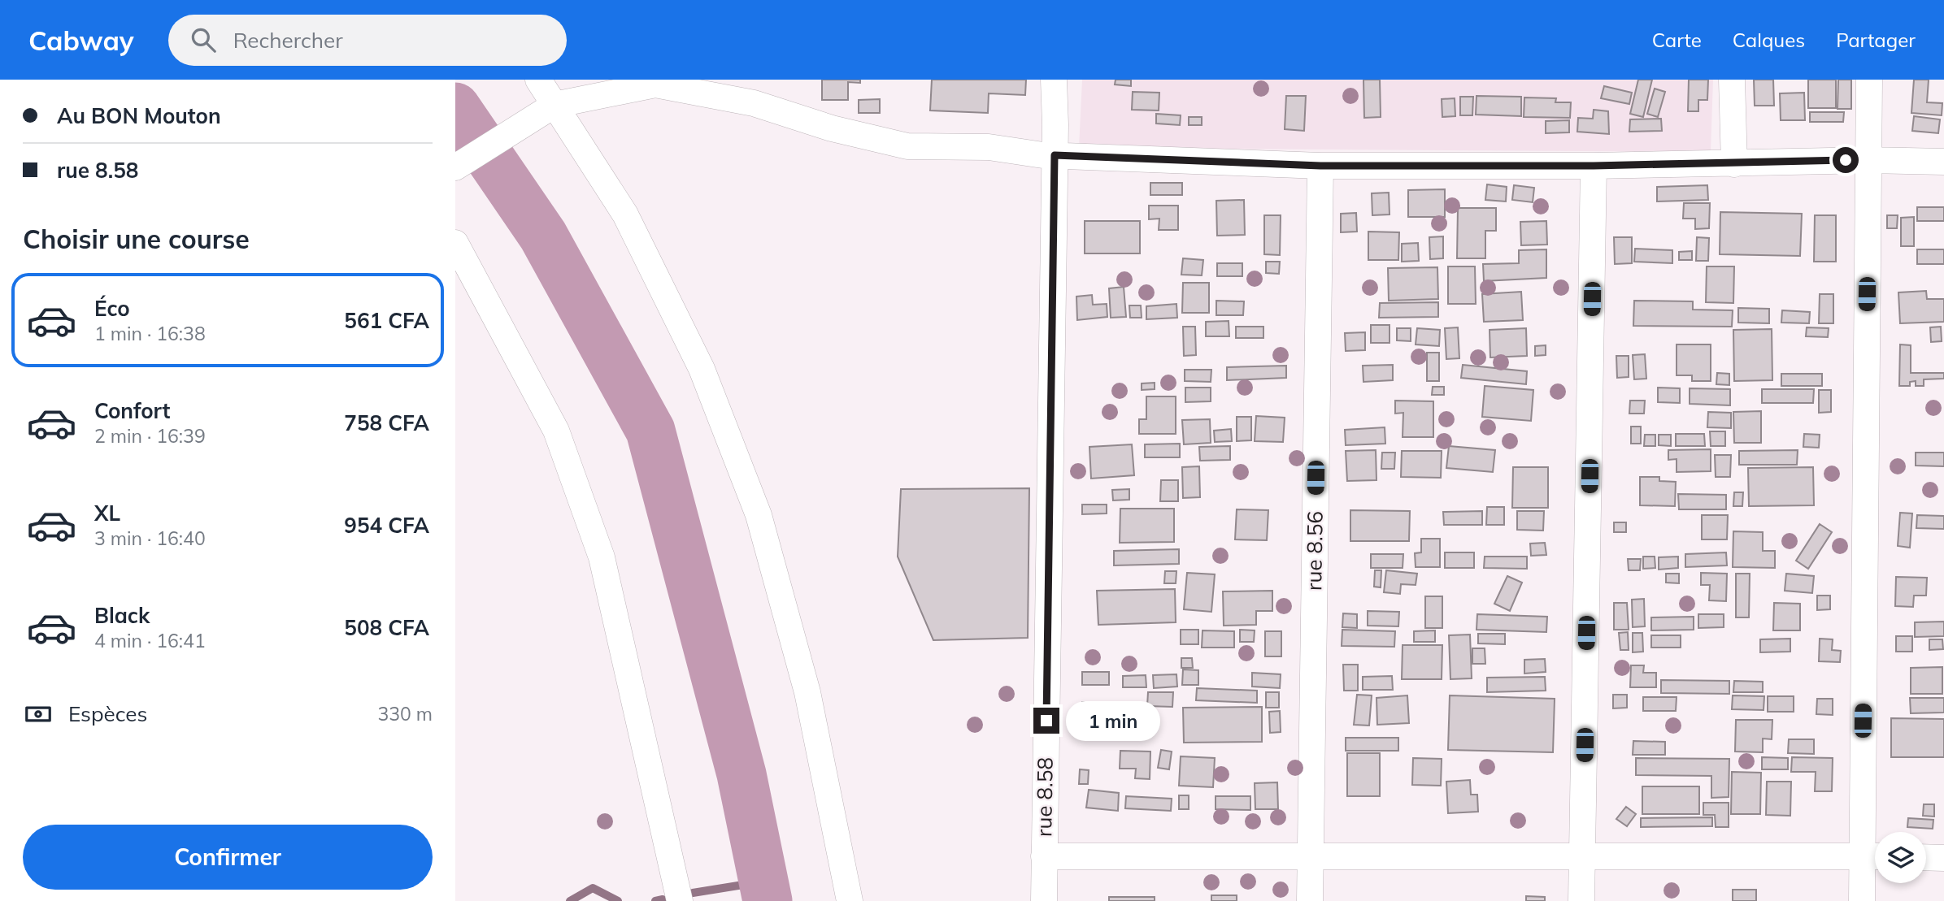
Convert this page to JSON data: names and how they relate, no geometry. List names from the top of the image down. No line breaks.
{"streets":{"street":["rue 8.56","rue 8.58"]},"page":{"header":"Cabway","search":"Rechercher","nav":["Carte","Calques","Partager"],"banner":["Au BON Mouton","rue 8.58"],"heading":"Choisir une course","list":[{"name":"Éco","note":"1 min · 16:38","value":"561 CFA"},{"name":"Confort","note":"2 min · 16:39","value":"758 CFA"},{"name":"XL","note":"3 min · 16:40","value":"954 CFA"},{"name":"Black","note":"4 min · 16:41","value":"508 CFA"}],"pay":["Espèces","330 m"],"bubble":"1 min","buttons":"Confirmer"}}
